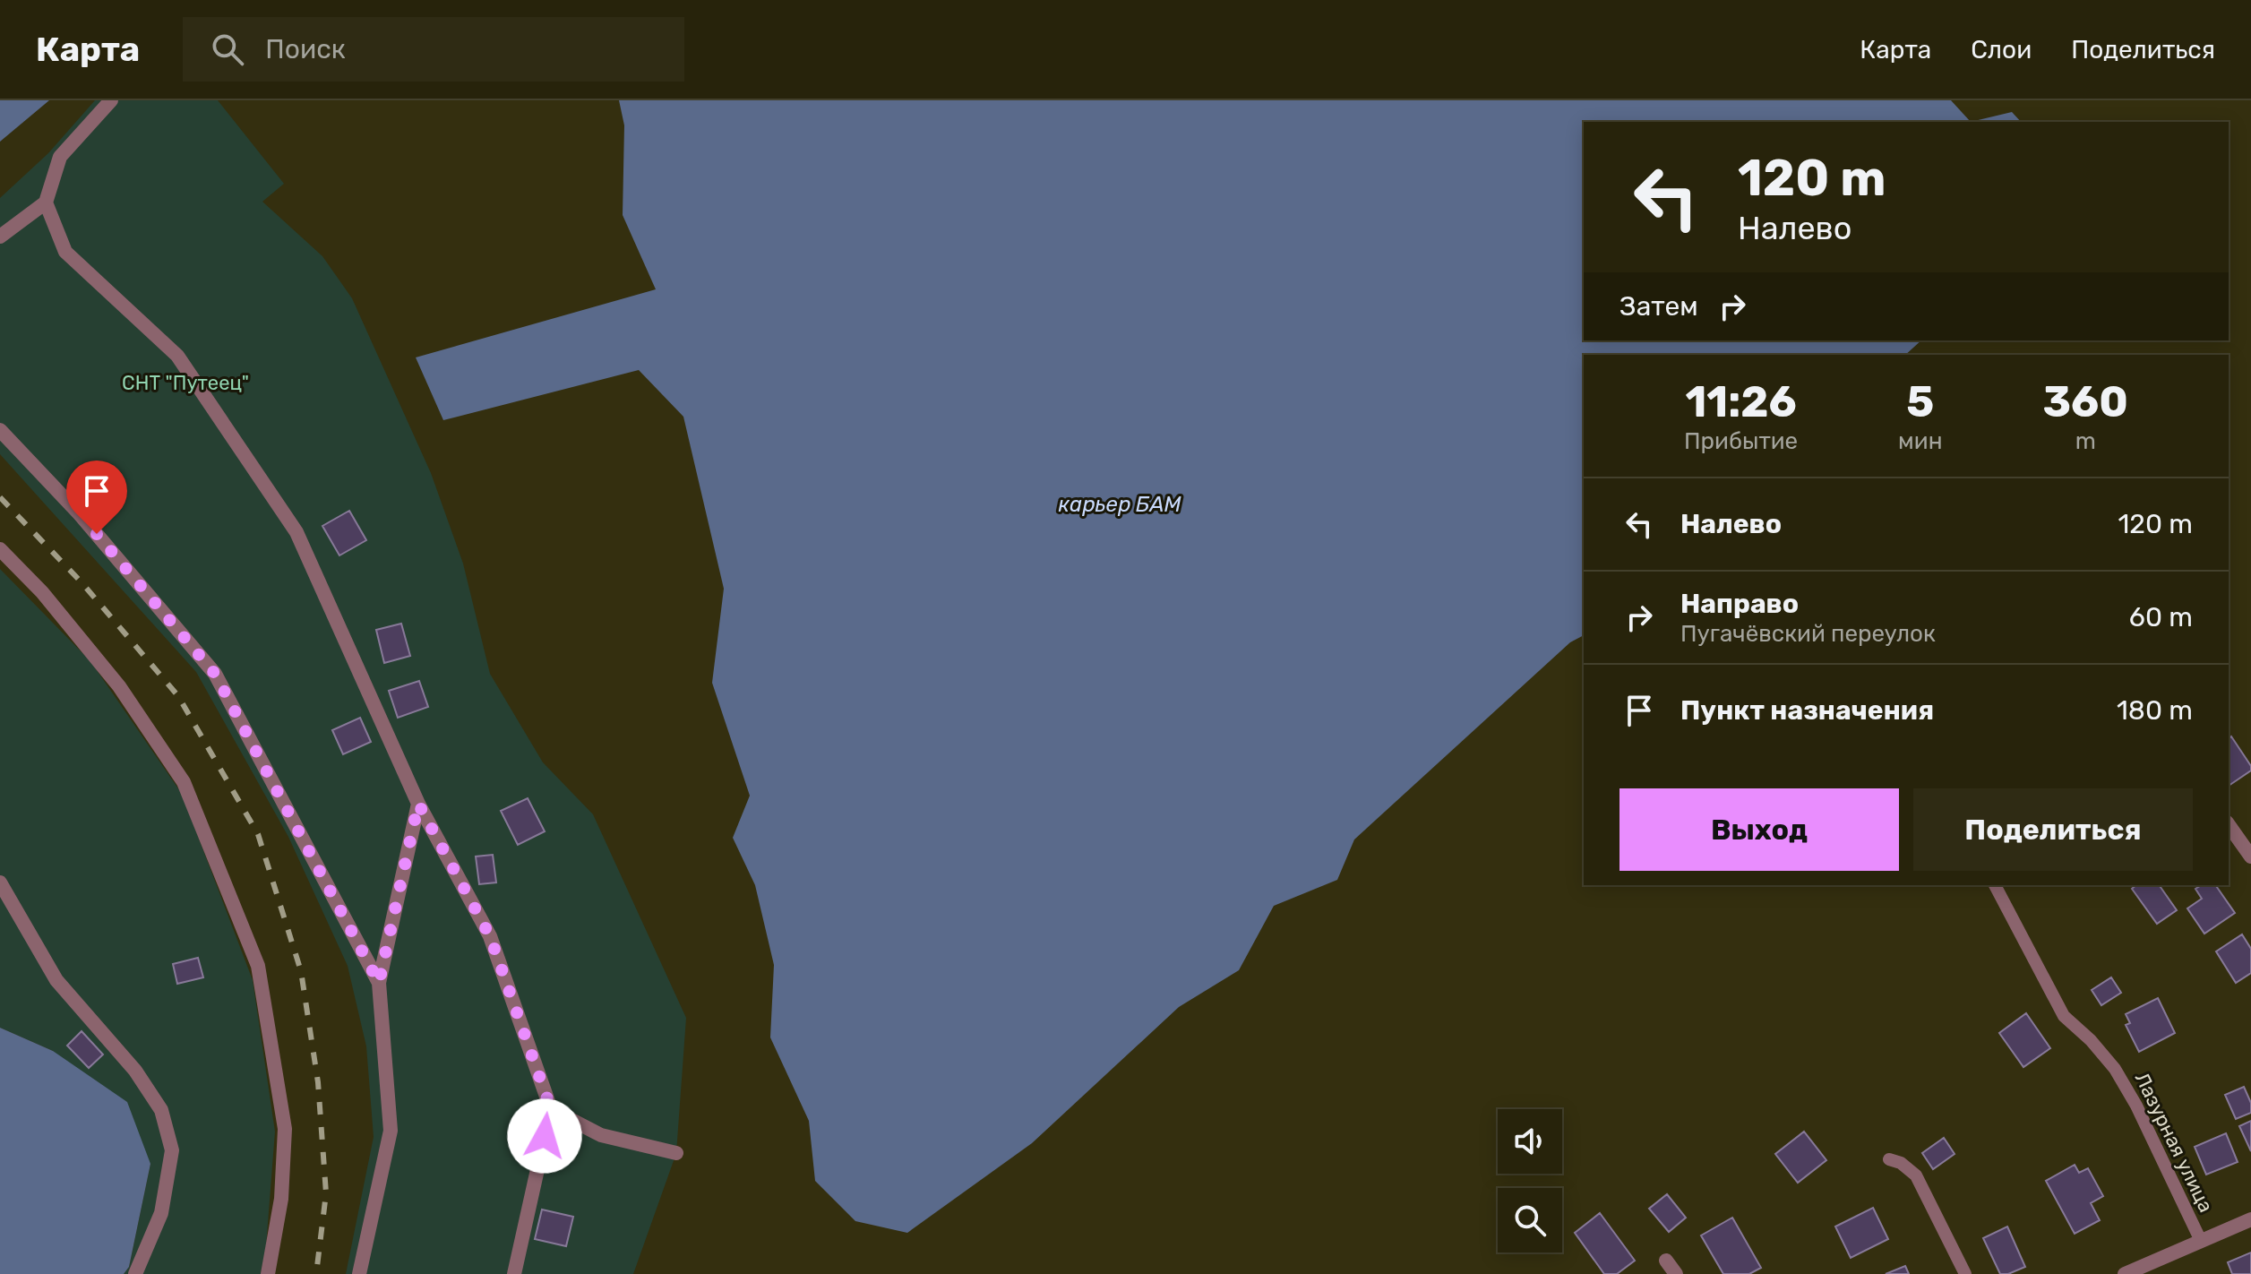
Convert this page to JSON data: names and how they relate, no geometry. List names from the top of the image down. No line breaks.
{"streets":{"lane":["Лазурная улица"]},"water":["карьер БАМ"],"parks":["СНТ \"Путеец\""],"page":{"header":"Карта","search":"Поиск","nav":["Карта","Слои","Поделиться"],"turn":["120 m","Налево"],"then":"Затем","eta":["11:26","Прибытие","5","мин","360","m"],"list":[{"name":"Налево","value":"120 m"},{"name":"Направо","note":"Пугачёвский переулок","value":"60 m"},{"name":"Пункт назначения","value":"180 m"}],"buttons":["Выход","Поделиться"]}}
